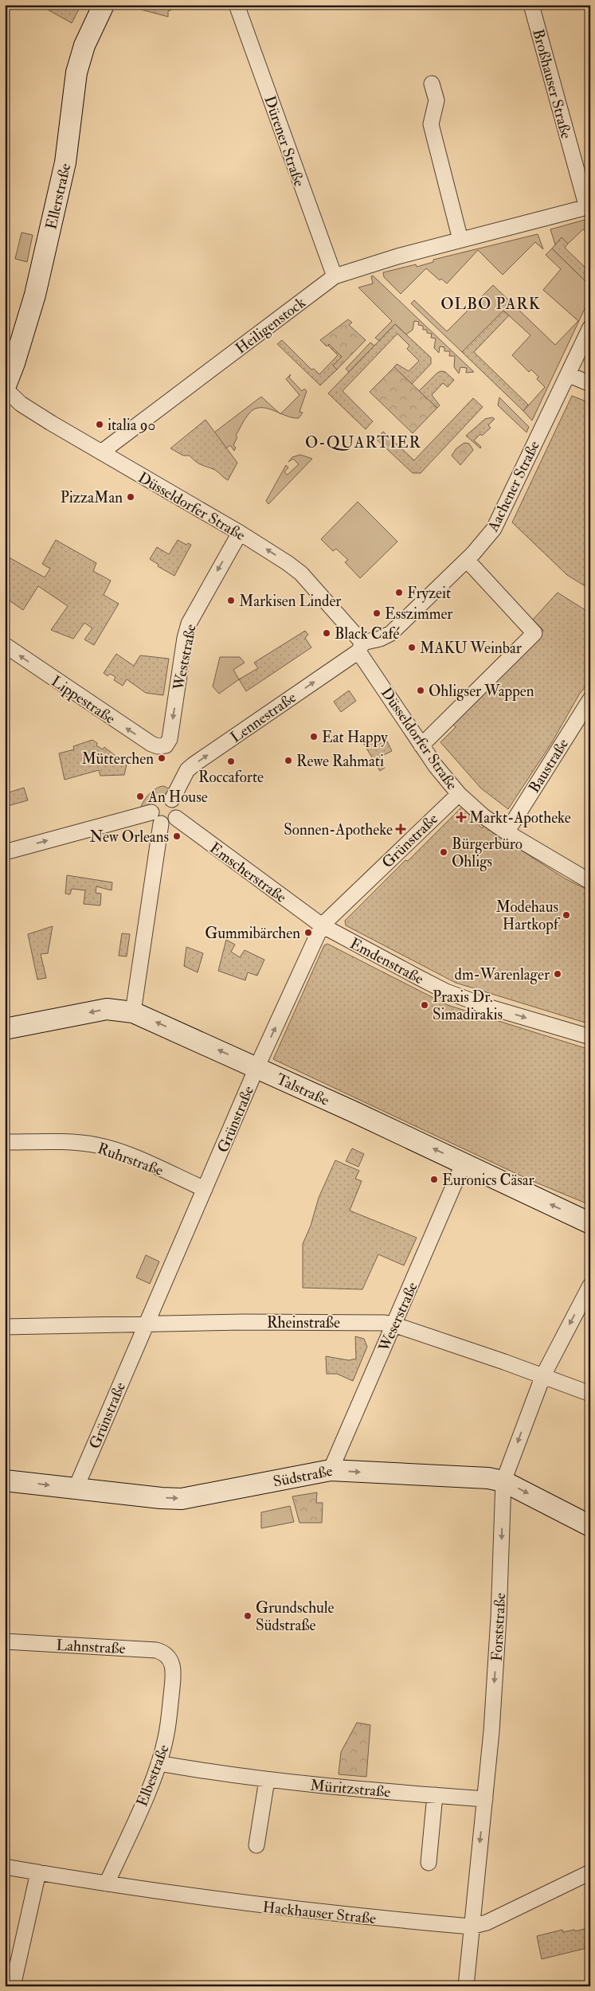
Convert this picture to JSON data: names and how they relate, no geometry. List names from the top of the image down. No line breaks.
{"streets":{"main road":["Ellerstraße","Talstraße","Südstraße"],"street":["Broßhauser Straße","Dürener Straße","Heiligenstock","Aachener Straße","Düsseldorfer Straße","Weststraße","Lippestraße","Lennestraße","Baustraße","Grünstraße","Emscherstraße","Emdenstraße","Ruhrstraße","Weserstraße","Rheinstraße","Forststraße","Lahnstraße","Elbestraße","Müritzstraße","Hackhauser Straße"]},"crossings":[["Broßhauser Straße","Heiligenstock"],["Dürener Straße","Heiligenstock"],["Ellerstraße","Düsseldorfer Straße"],["Heiligenstock","Düsseldorfer Straße"],["Aachener Straße","Düsseldorfer Straße"],["Aachener Straße","Lennestraße"],["Düsseldorfer Straße","Weststraße"],["Düsseldorfer Straße","Lennestraße"],["Düsseldorfer Straße","Baustraße"],["Düsseldorfer Straße","Grünstraße"],["Weststraße","Lippestraße"],["Lennestraße","Emscherstraße"],["Grünstraße","Emscherstraße"],["Grünstraße","Emdenstraße"],["Grünstraße","Talstraße"],["Grünstraße","Ruhrstraße"],["Grünstraße","Rheinstraße"],["Grünstraße","Südstraße"],["Emscherstraße","Emdenstraße"],["Talstraße","Weserstraße"],["Weserstraße","Rheinstraße"],["Weserstraße","Südstraße"],["Rheinstraße","Forststraße"],["Südstraße","Forststraße"],["Forststraße","Müritzstraße"],["Forststraße","Hackhauser Straße"],["Lahnstraße","Elbestraße"],["Elbestraße","Müritzstraße"],["Elbestraße","Hackhauser Straße"]],"one_way":["Weststraße","Lippestraße","Lennestraße","Emdenstraße","Talstraße","Südstraße","Forststraße"],"districts":["OLBO PARK","O-QUARTIER"],"places":{"other":["italia 90","PizzaMan","Fryzeit","Markisen Linder","Esszimmer","Black Café","MAKU Weinbar","Ohligser Wappen","Eat Happy","Mütterchen","Rewe Rahmati","Roccaforte","An House","New Orleans","Bürgerbüro Ohligs","Modehaus Hartkopf","Gummibärchen","dm-Warenlager","Praxis Dr. Simadirakis","Euronics Cäsar","Grundschule Südstraße"],"health":["Markt-Apotheke","Sonnen-Apotheke"]}}
